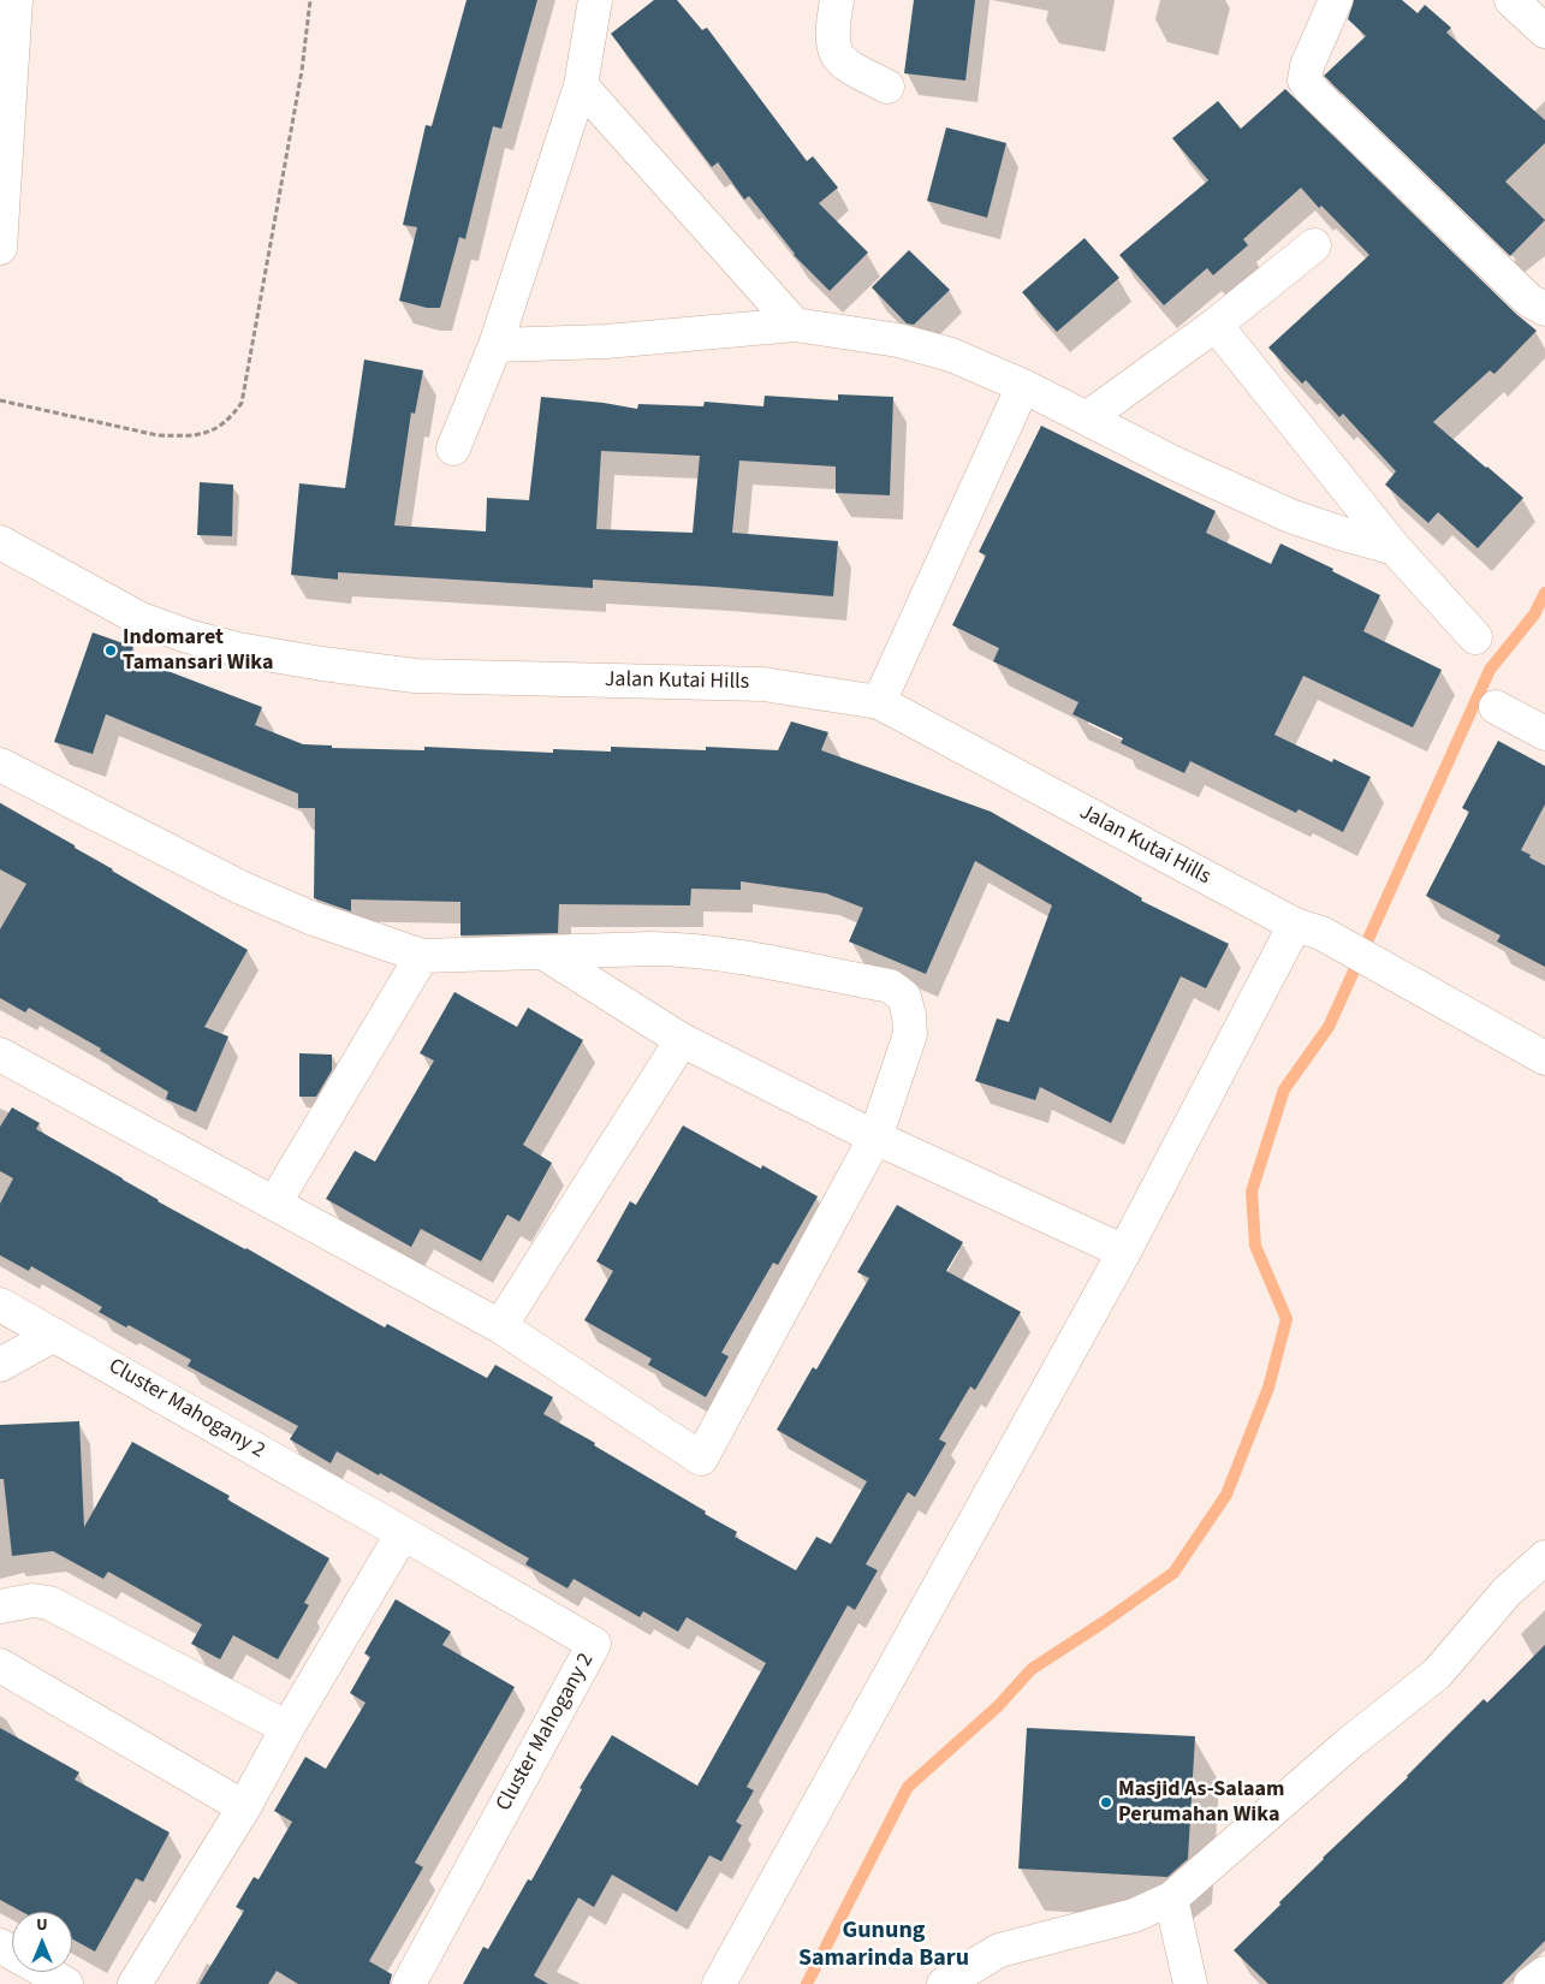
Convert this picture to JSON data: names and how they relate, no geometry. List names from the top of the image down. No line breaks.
{"streets":{"street":["Jalan Kutai Hills","Cluster Mahogany 2"]},"districts":["Gunung Samarinda Baru"],"places":["Indomaret Tamansari Wika","Masjid As-Salaam Perumahan Wika"],"north":"top"}
